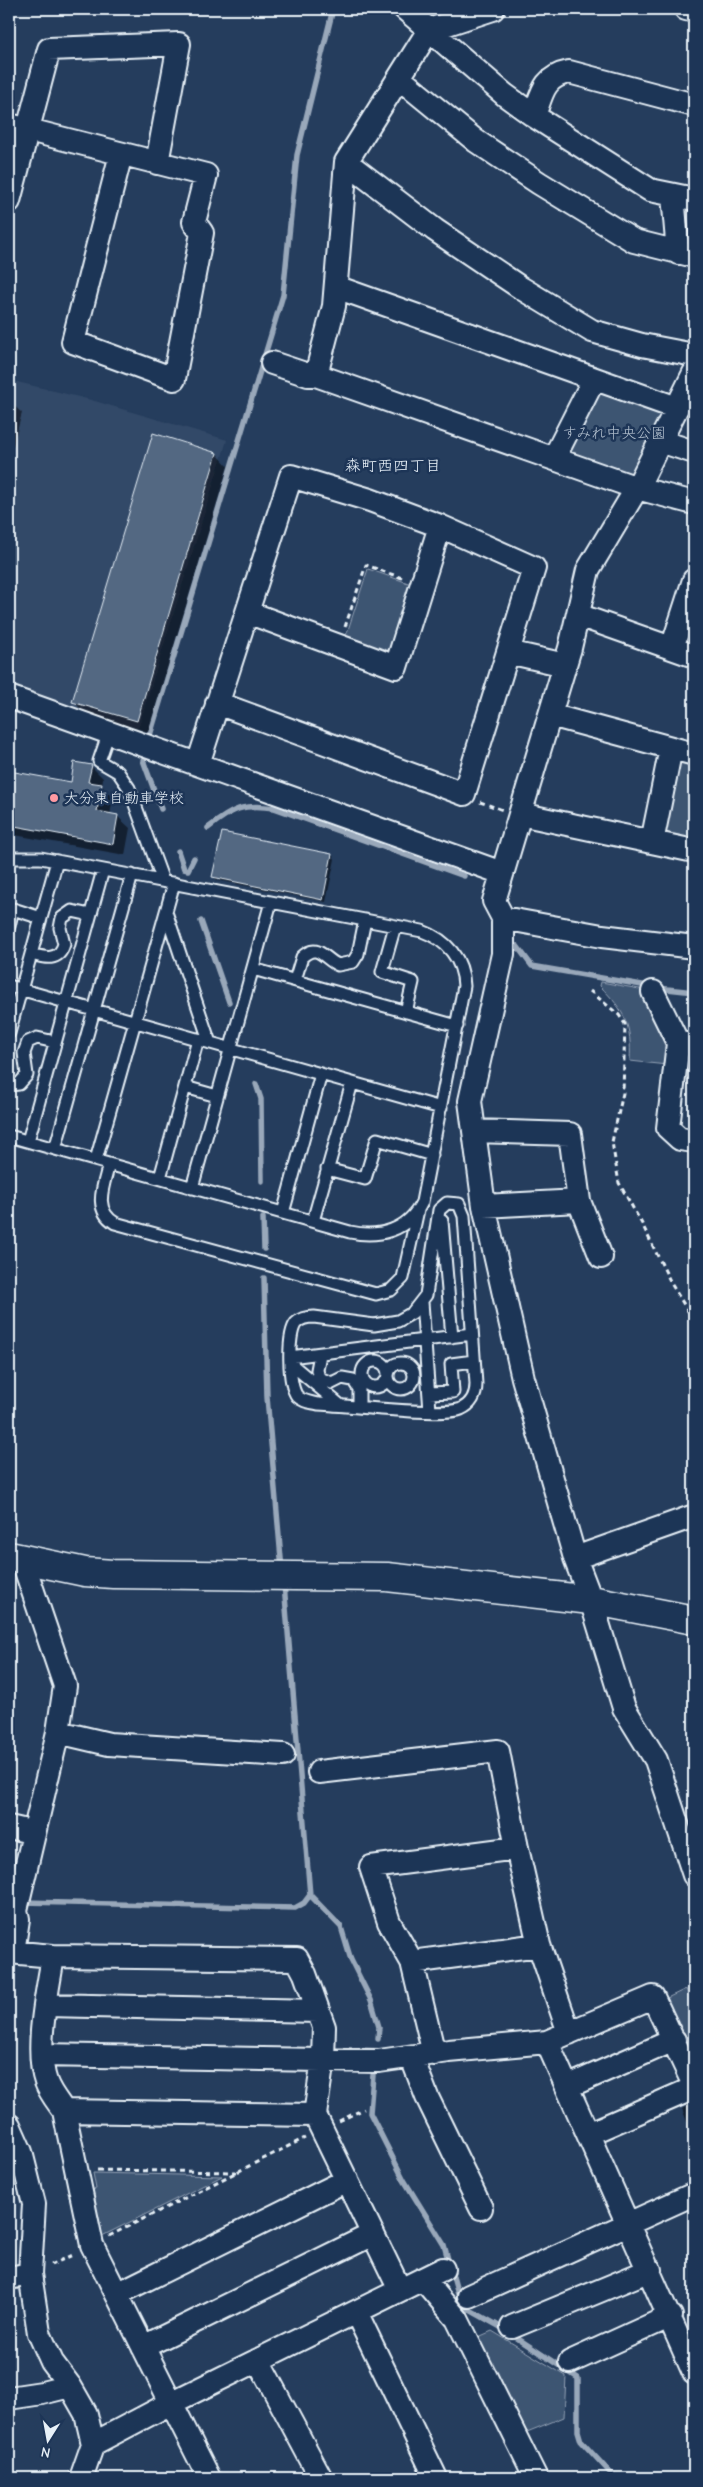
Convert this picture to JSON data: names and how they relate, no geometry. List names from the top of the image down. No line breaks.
{"districts":["森町西四丁目"],"parks":["すみれ中央公園"],"places":["大分東自動車学校"],"north":"bottom"}
